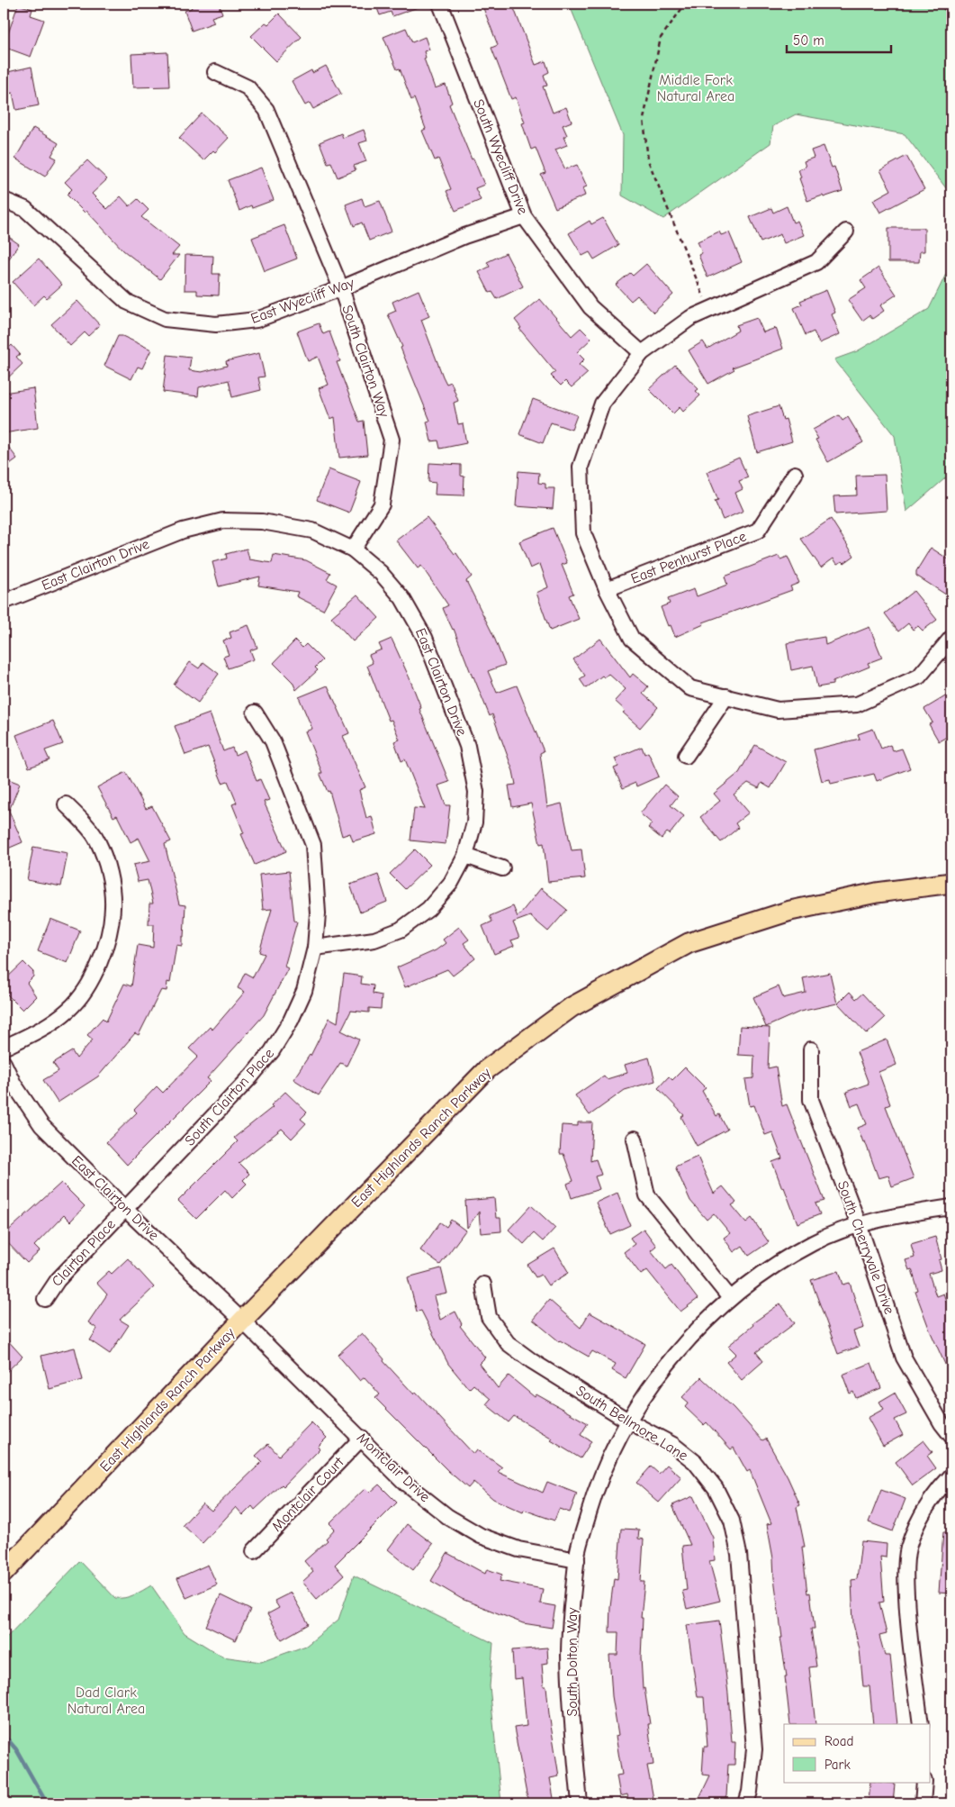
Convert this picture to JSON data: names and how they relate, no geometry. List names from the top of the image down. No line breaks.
{"streets":{"main road":["East Highlands Ranch Parkway"],"street":["South Wyecliff Drive","East Wyecliff Way","South Clairton Way","East Penhurst Place","East Clairton Drive","South Clairton Place","South Cherryvale Drive","Clairton Place","South Bellmore Lane","Montclair Drive","Montclair Court","South Dolton Way"]},"crossings":[["South Wyecliff Drive","East Wyecliff Way"],["East Wyecliff Way","South Clairton Way"],["South Clairton Way","East Clairton Drive"],["East Clairton Drive","South Clairton Place"],["East Clairton Drive","East Highlands Ranch Parkway"],["East Clairton Drive","Clairton Place"],["East Clairton Drive","Montclair Drive"],["South Clairton Place","Clairton Place"],["East Highlands Ranch Parkway","Montclair Drive"],["South Cherryvale Drive","South Dolton Way"],["South Bellmore Lane","South Dolton Way"],["Montclair Drive","Montclair Court"],["Montclair Drive","South Dolton Way"]],"parks":["Middle Fork Natural Area","Dad Clark Natural Area"],"legend":["Road","Park"],"scale_bar":"50 m"}
